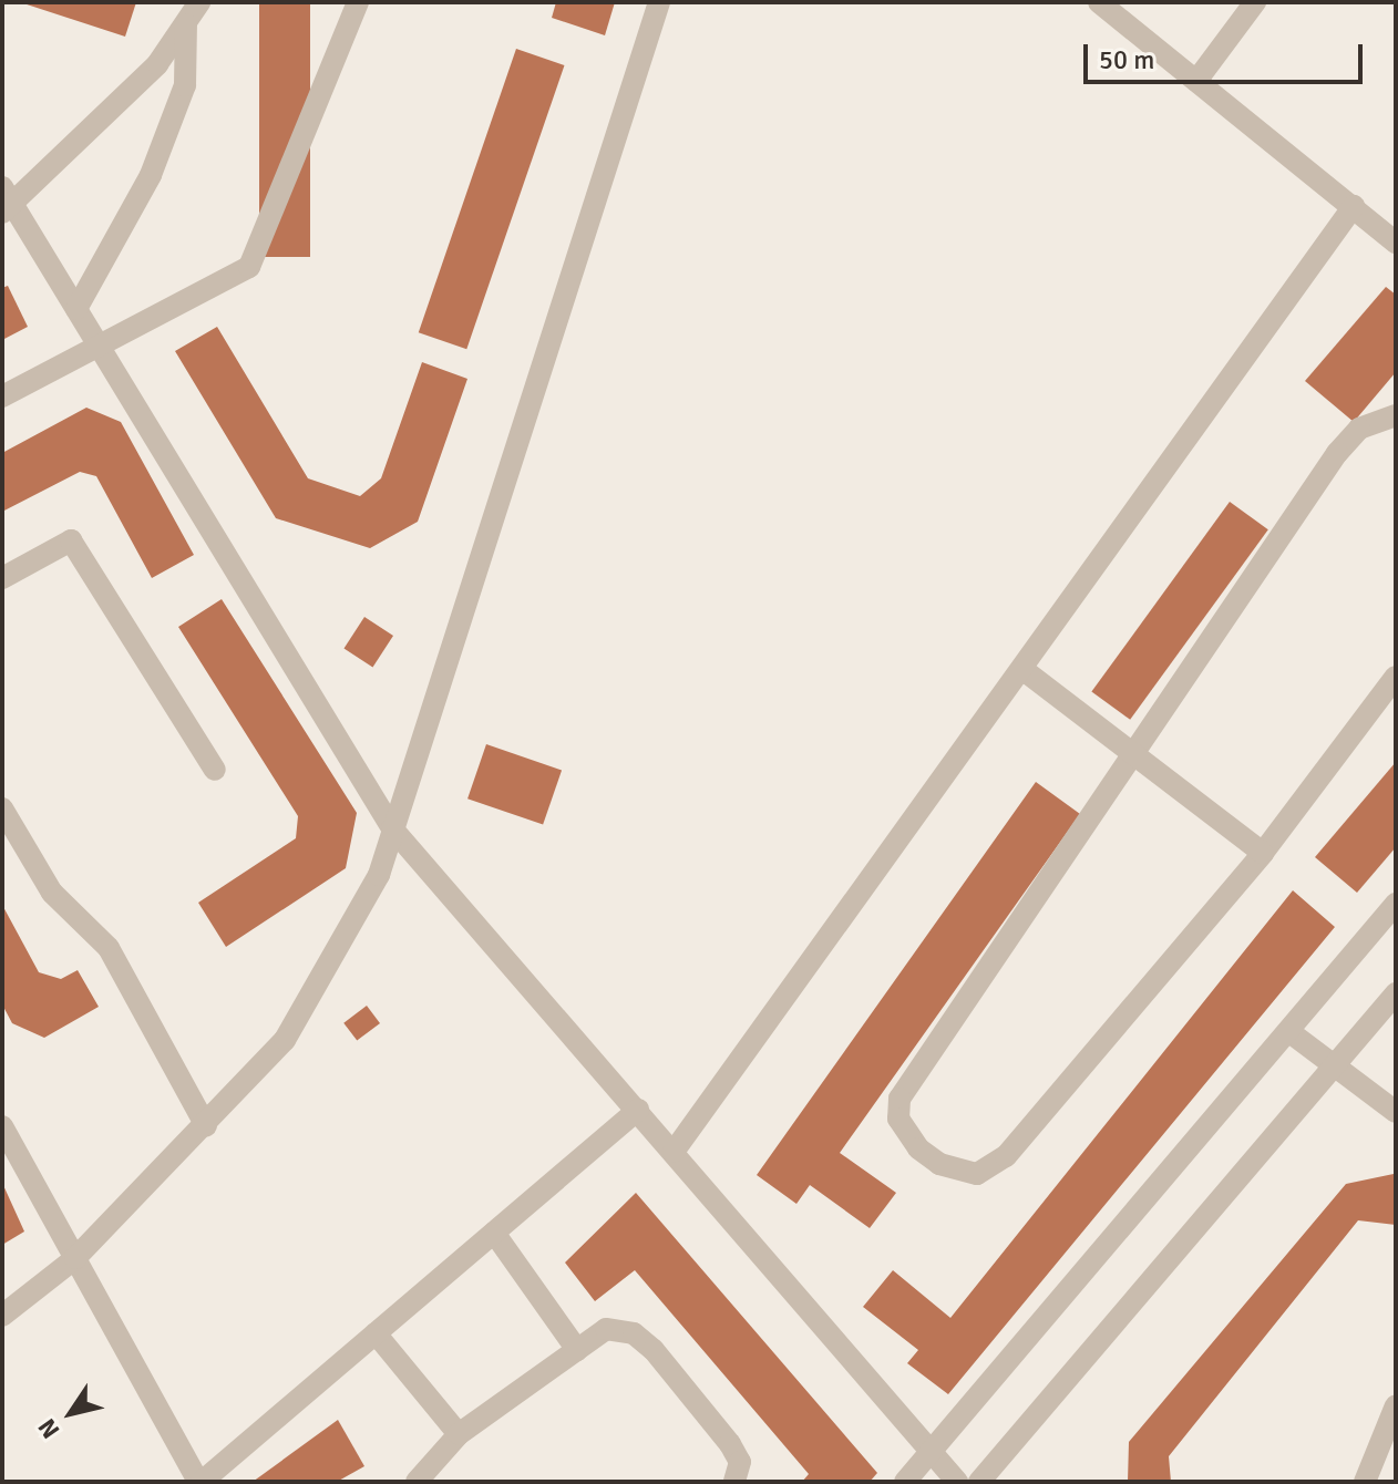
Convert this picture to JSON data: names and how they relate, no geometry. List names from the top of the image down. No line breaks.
{"scale_bar":"50 m","north":"bottom left"}
